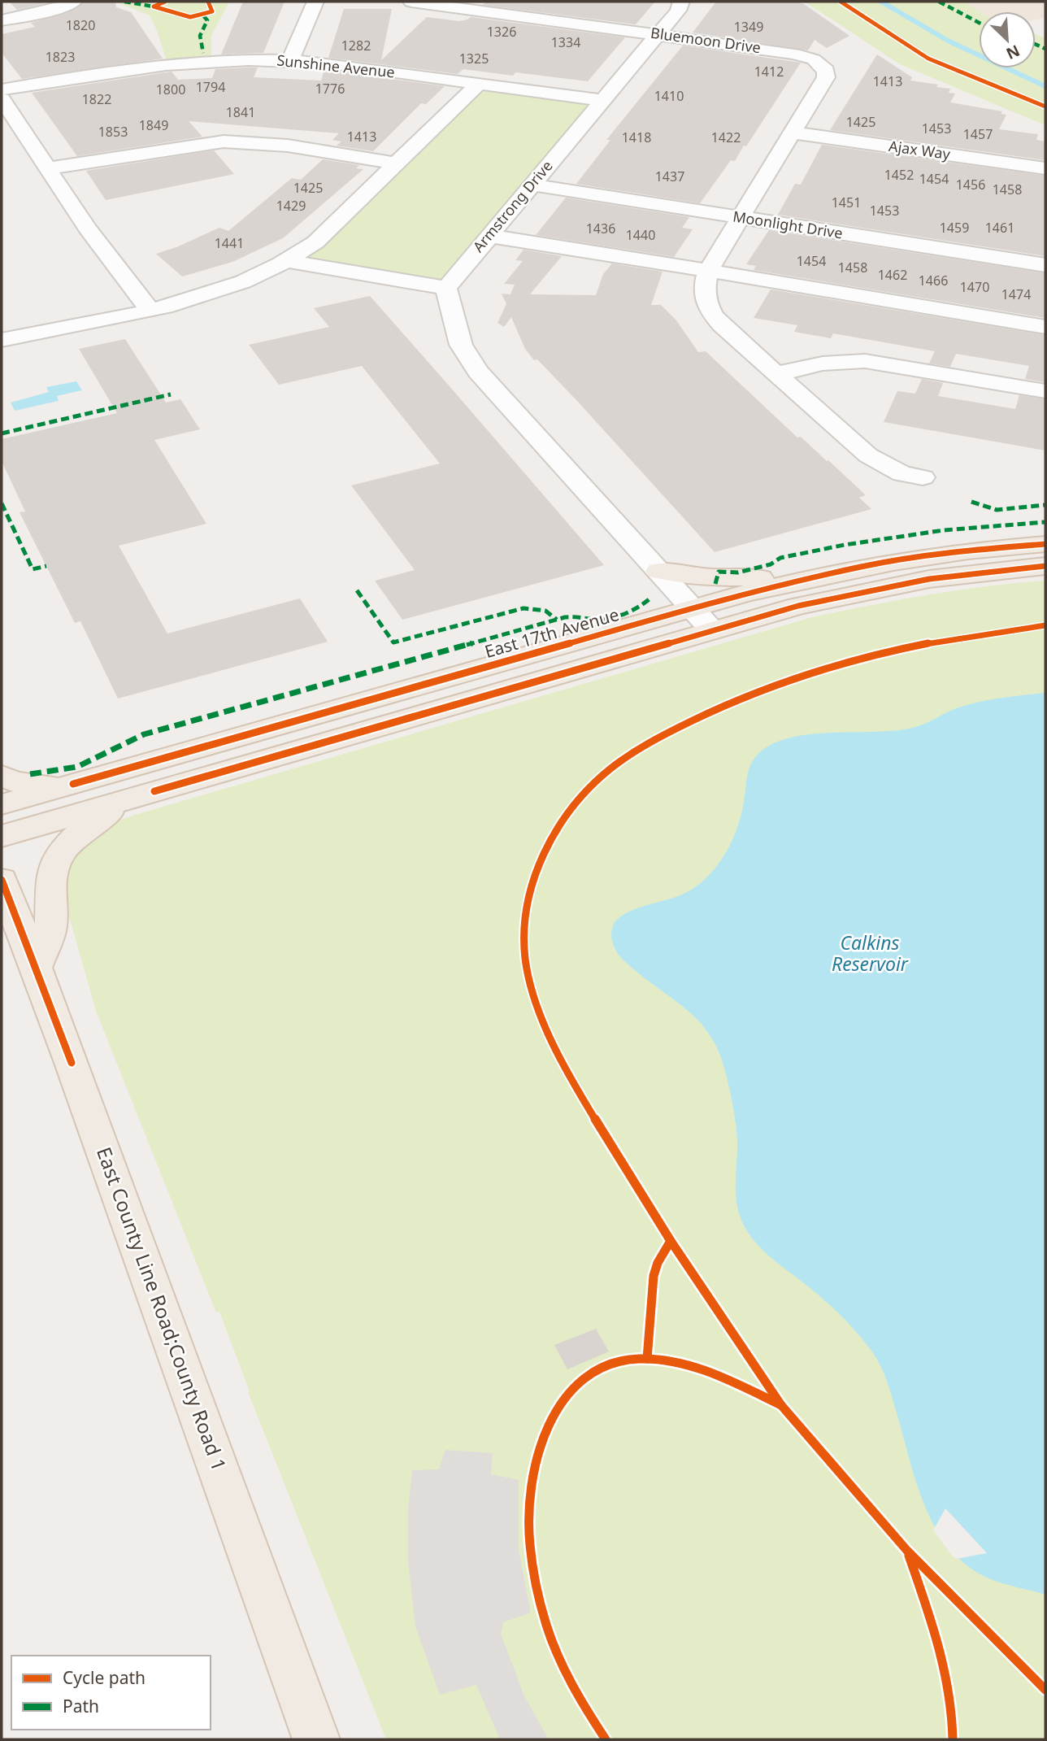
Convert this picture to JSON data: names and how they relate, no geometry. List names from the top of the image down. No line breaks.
{"streets":{"main road":["East 17th Avenue","East County Line Road;County Road 1"],"street":["Bluemoon Drive","Sunshine Avenue","Ajax Way","Armstrong Drive","Moonlight Drive"]},"crossings":[["Bluemoon Drive","Ajax Way"],["Bluemoon Drive","Armstrong Drive"],["Bluemoon Drive","Moonlight Drive"],["Sunshine Avenue","Armstrong Drive"],["Armstrong Drive","Moonlight Drive"]],"water":["Calkins Reservoir"],"house_numbers":["1820","1349","1326","1334","1282","1823","1325","1412","1413","1794","1776","1800","1410","1822","1841","1425","1849","1453","1853","1457","1413","1418","1422","1452","1437","1454","1456","1425","1458","1451","1429","1453","1459","1461","1436","1440","1441","1454","1458","1462","1466","1470","1474"],"legend":["Cycle path","Path"],"north":"bottom right"}
